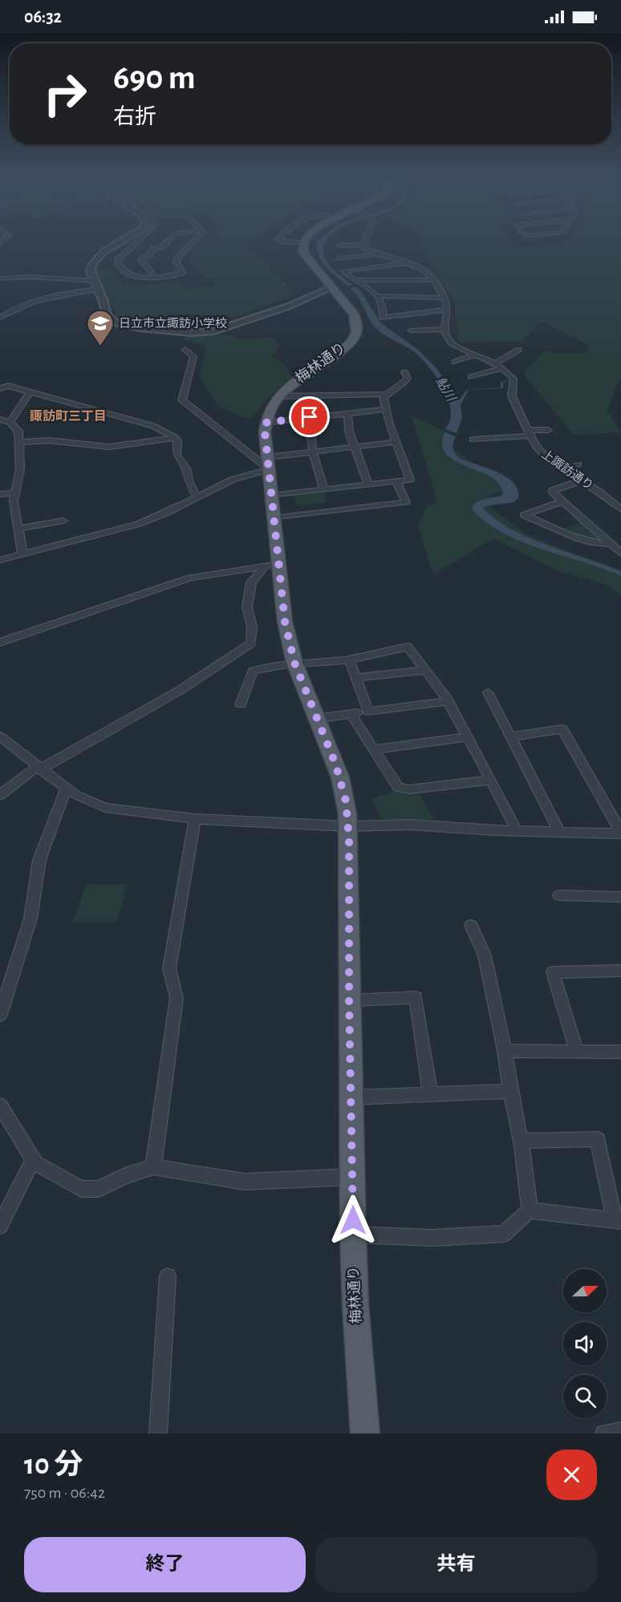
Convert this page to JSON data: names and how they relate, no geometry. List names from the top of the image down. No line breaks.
{"streets":{"main road":["梅林通り"],"street":["上諏訪通り"]},"districts":["諏訪町三丁目"],"water":["鮎川"],"places":{"school or university":["日立市立諏訪小学校"]},"north":"right","page":{"status":"06:32","turn":["690 m","右折"],"heading":["10 分","750 m · 06:42"],"buttons":["終了","共有"]}}
